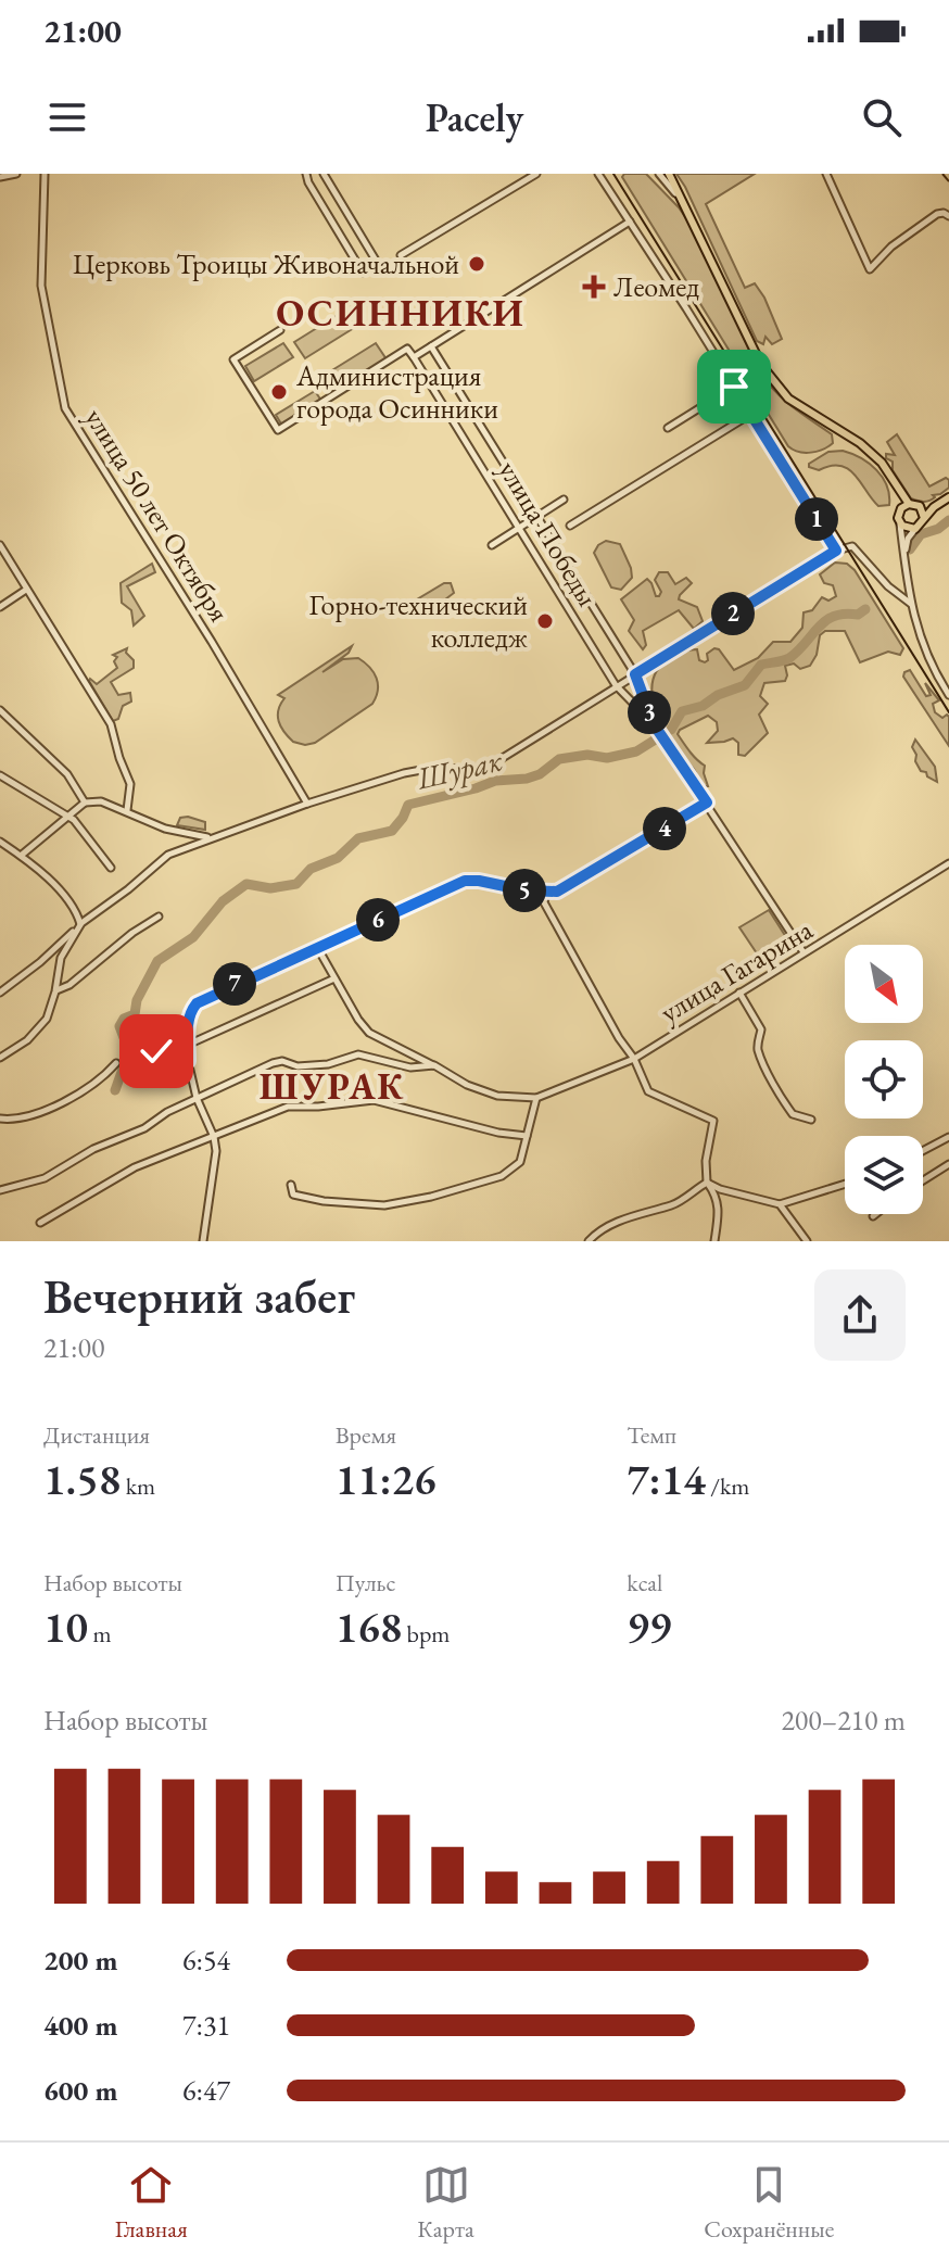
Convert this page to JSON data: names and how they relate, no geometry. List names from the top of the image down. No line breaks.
{"streets":{"street":["улица 50 лет Октября","улица Победы","улица Гагарина"]},"crossings":[["улица Победы","улица Гагарина"]],"districts":["ОСИННИКИ","ШУРАК"],"water":["Шурак"],"places":{"other":["Церковь Троицы Живоначальной","Администрация города Осинники","Горно-технический колледж"],"health":["Леомед"]},"north":"bottom right","page":{"status":"21:00","header":"Pacely","pins":["1","2","3","4","5","6","7"],"heading":["Вечерний забег","21:00"],"stats":[["Дистанция","1.58 km"],["Время","11:26"],["Темп","7:14 /km"],["Набор высоты","10 m"],["Пульс","168 bpm"],["kcal","99"]],"chart":["Набор высоты","200–210 m"],"list":[{"name":"200 m","note":"6:54"},{"name":"400 m","note":"7:31"},{"name":"600 m","note":"6:47"}],"tabs":["Главная","Карта","Сохранённые"]}}
